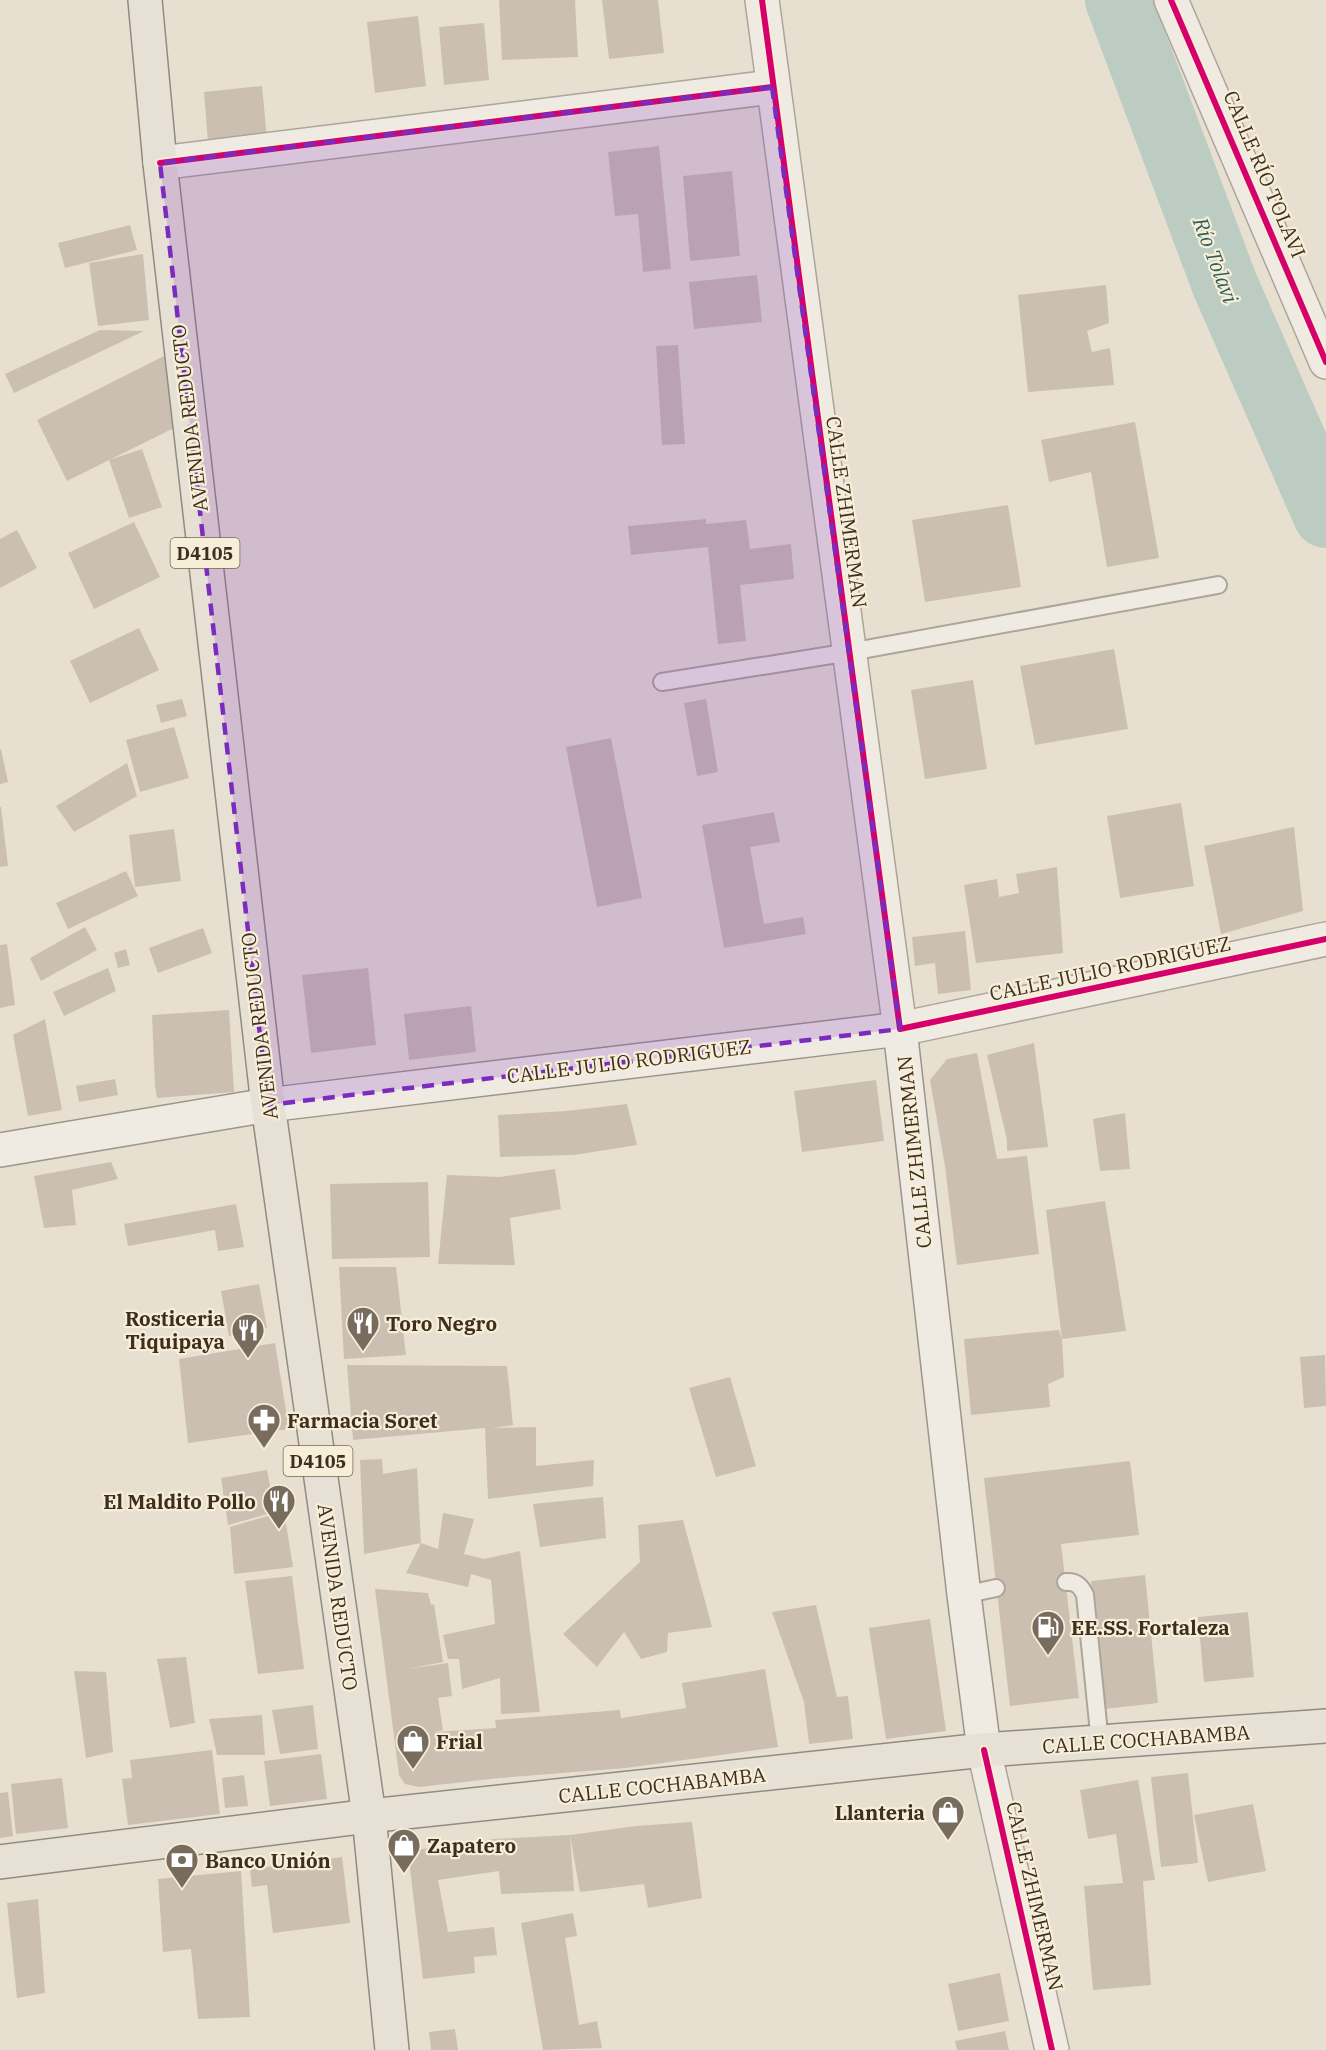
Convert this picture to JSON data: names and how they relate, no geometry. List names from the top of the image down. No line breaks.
{"streets":{"main road":["AVENIDA REDUCTO","D4105","CALLE COCHABAMBA"],"street":["CALLE RÍO TOLAVI","CALLE ZHIMERMAN","CALLE JULIO RODRIGUEZ"]},"crossings":[["AVENIDA REDUCTO","CALLE JULIO RODRIGUEZ"],["AVENIDA REDUCTO","CALLE COCHABAMBA"],["CALLE ZHIMERMAN","CALLE JULIO RODRIGUEZ"],["CALLE ZHIMERMAN","CALLE COCHABAMBA"]],"water":["Río Tolavi"],"places":{"restaurant":["Toro Negro","Rosticeria Tiquipaya","El Maldito Pollo"],"pharmacy":["Farmacia Soret"],"fuel station":["EE.SS. Fortaleza"],"shop":["Frial","Llanteria","Zapatero"],"bank":["Banco Unión"]}}
